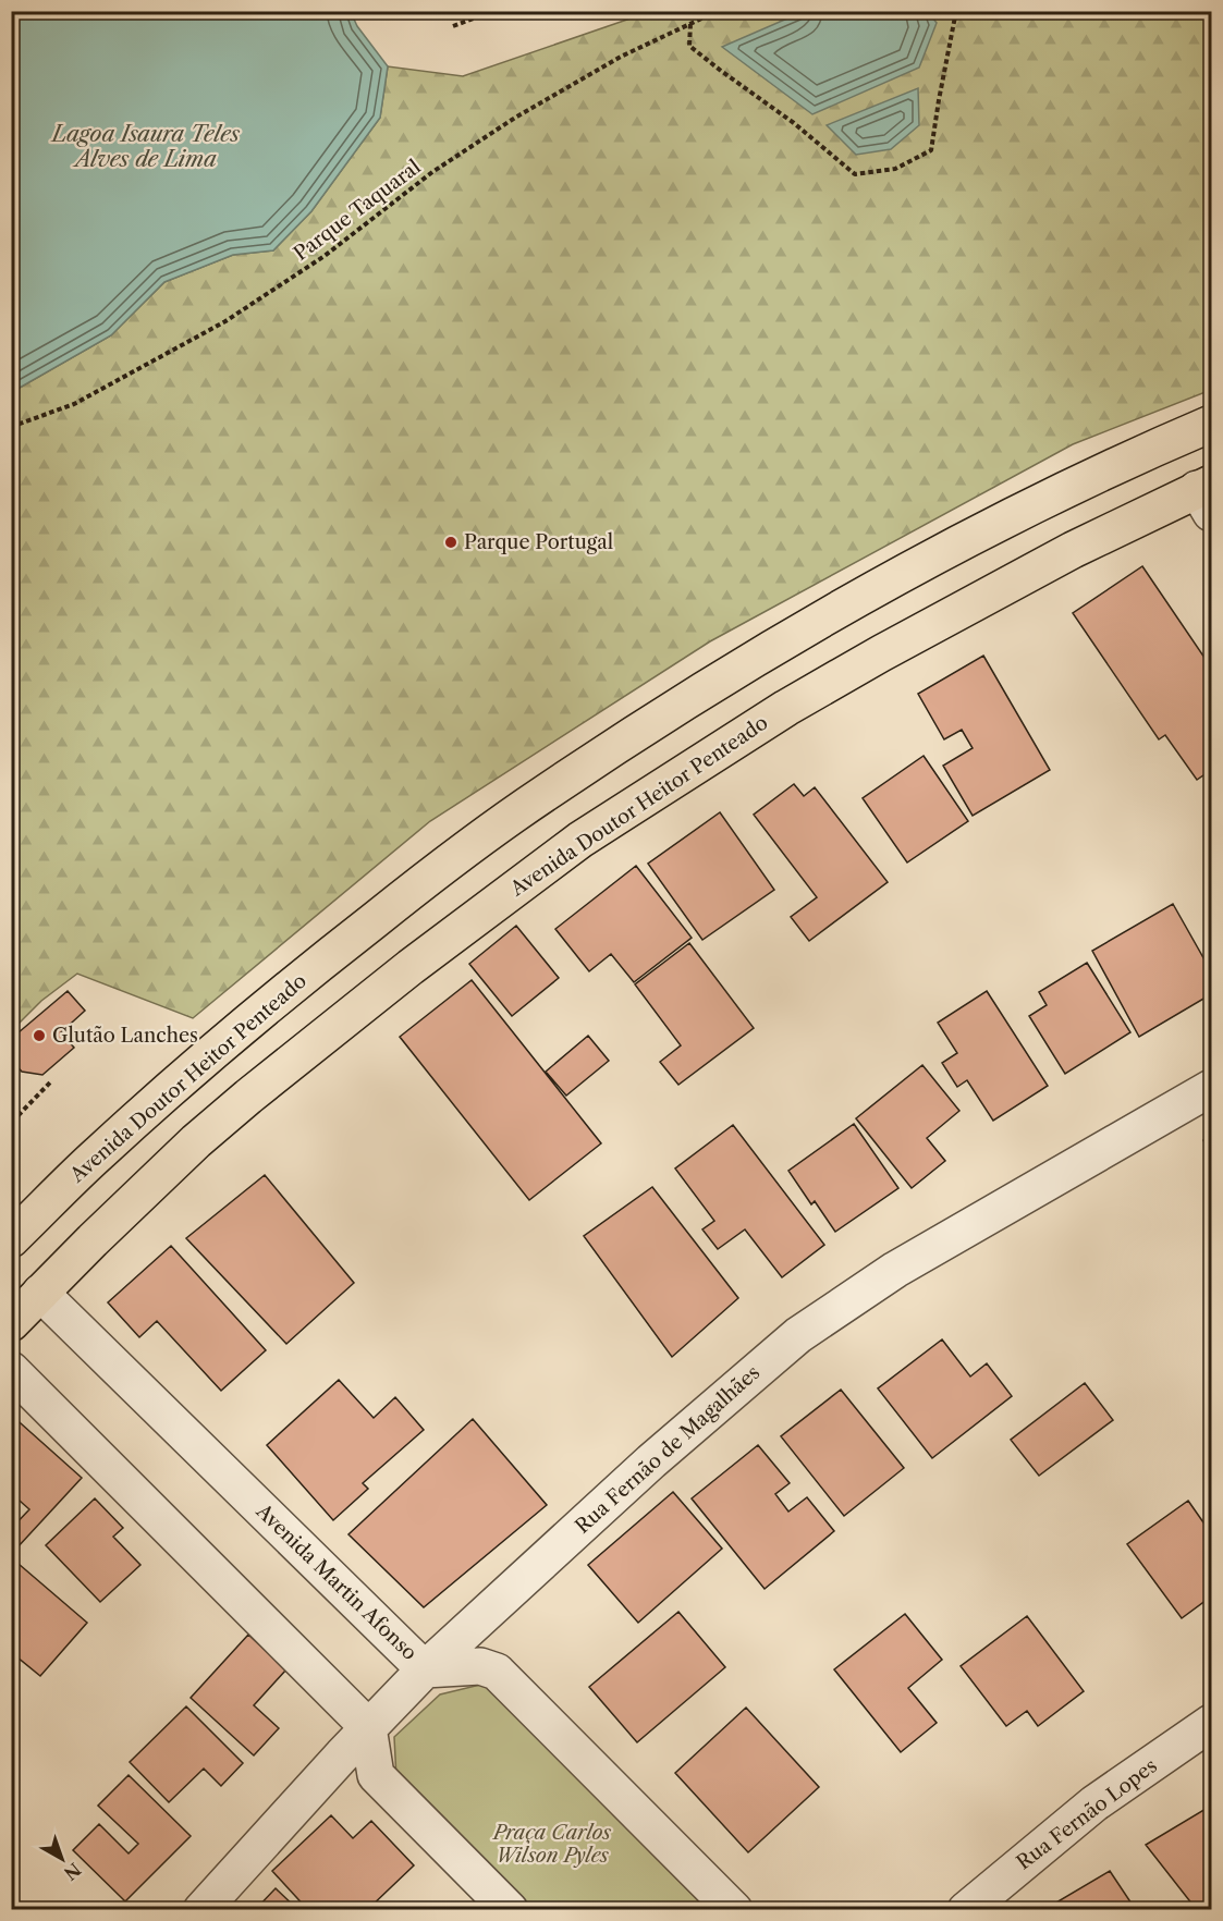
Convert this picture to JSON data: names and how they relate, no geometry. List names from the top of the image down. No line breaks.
{"streets":{"main road":["Avenida Doutor Heitor Penteado"],"street":["Rua Fernão de Magalhães","Avenida Martin Afonso","Rua Fernão Lopes"],"path":["Parque Taquaral"]},"crossings":[["Avenida Doutor Heitor Penteado","Avenida Martin Afonso"],["Rua Fernão de Magalhães","Avenida Martin Afonso"]],"water":["Lagoa Isaura Teles Alves de Lima"],"parks":["Praça Carlos Wilson Pyles"],"places":["Parque Portugal","Glutão Lanches"],"north":"bottom right"}
